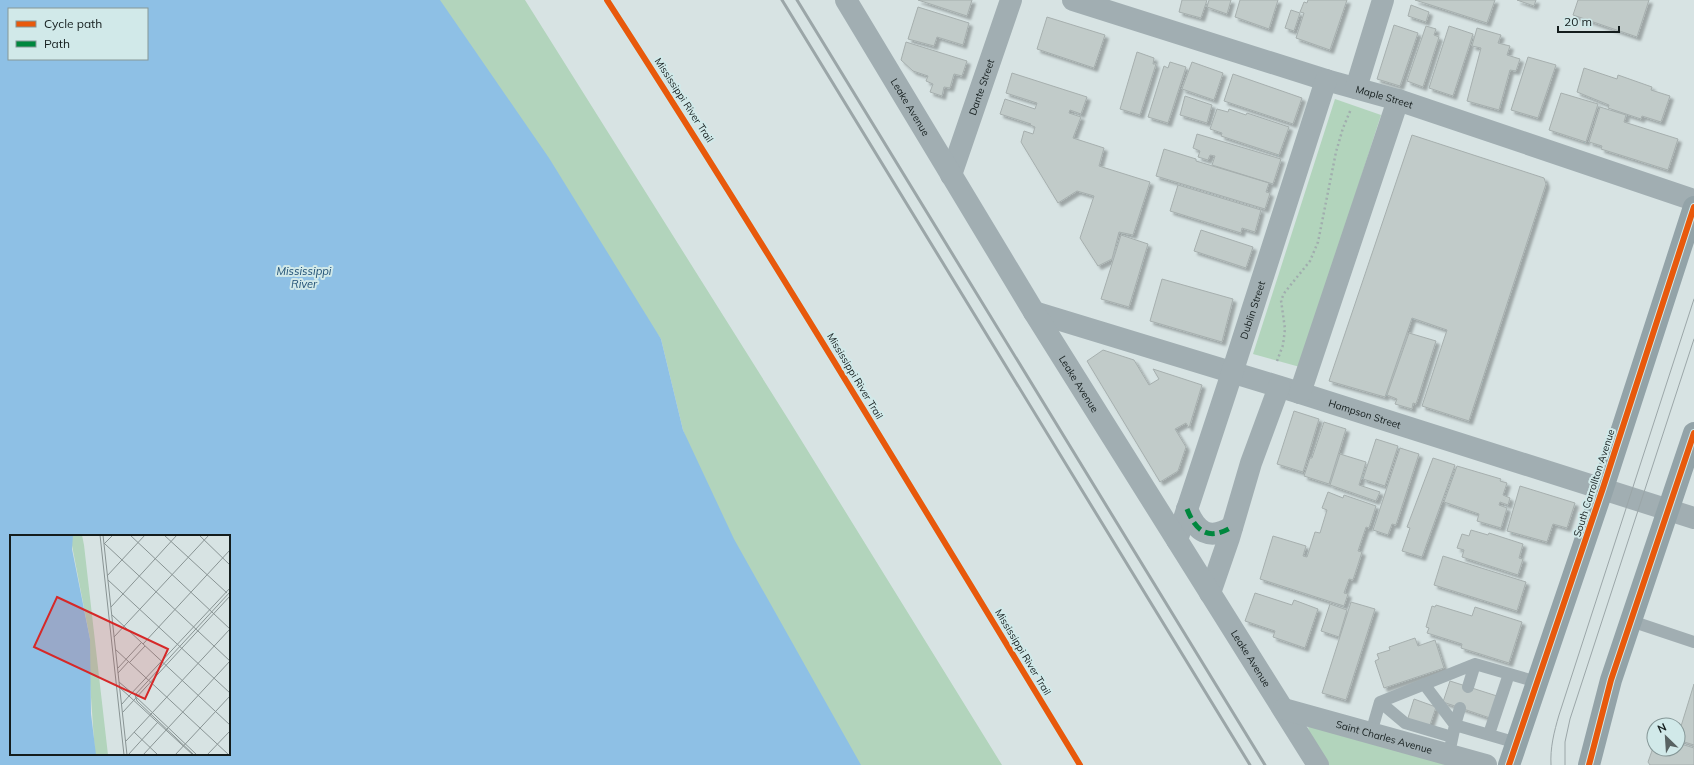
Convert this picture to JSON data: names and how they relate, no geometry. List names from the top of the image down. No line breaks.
{"streets":{"main road":["South Carrollton Avenue"],"street":["Dante Street","Maple Street","Leake Avenue","Dublin Street","Hampson Street","Saint Charles Avenue"],"cycle path":["Mississippi River Trail"]},"crossings":[["Dante Street","Leake Avenue"],["Maple Street","Dublin Street"],["Leake Avenue","Dublin Street"],["Leake Avenue","Hampson Street"],["Leake Avenue","Saint Charles Avenue"],["Dublin Street","Hampson Street"],["Hampson Street","South Carrollton Avenue"]],"water":["Mississippi River"],"legend":["Cycle path","Path"],"scale_bar":"20 m","north":"top left"}
